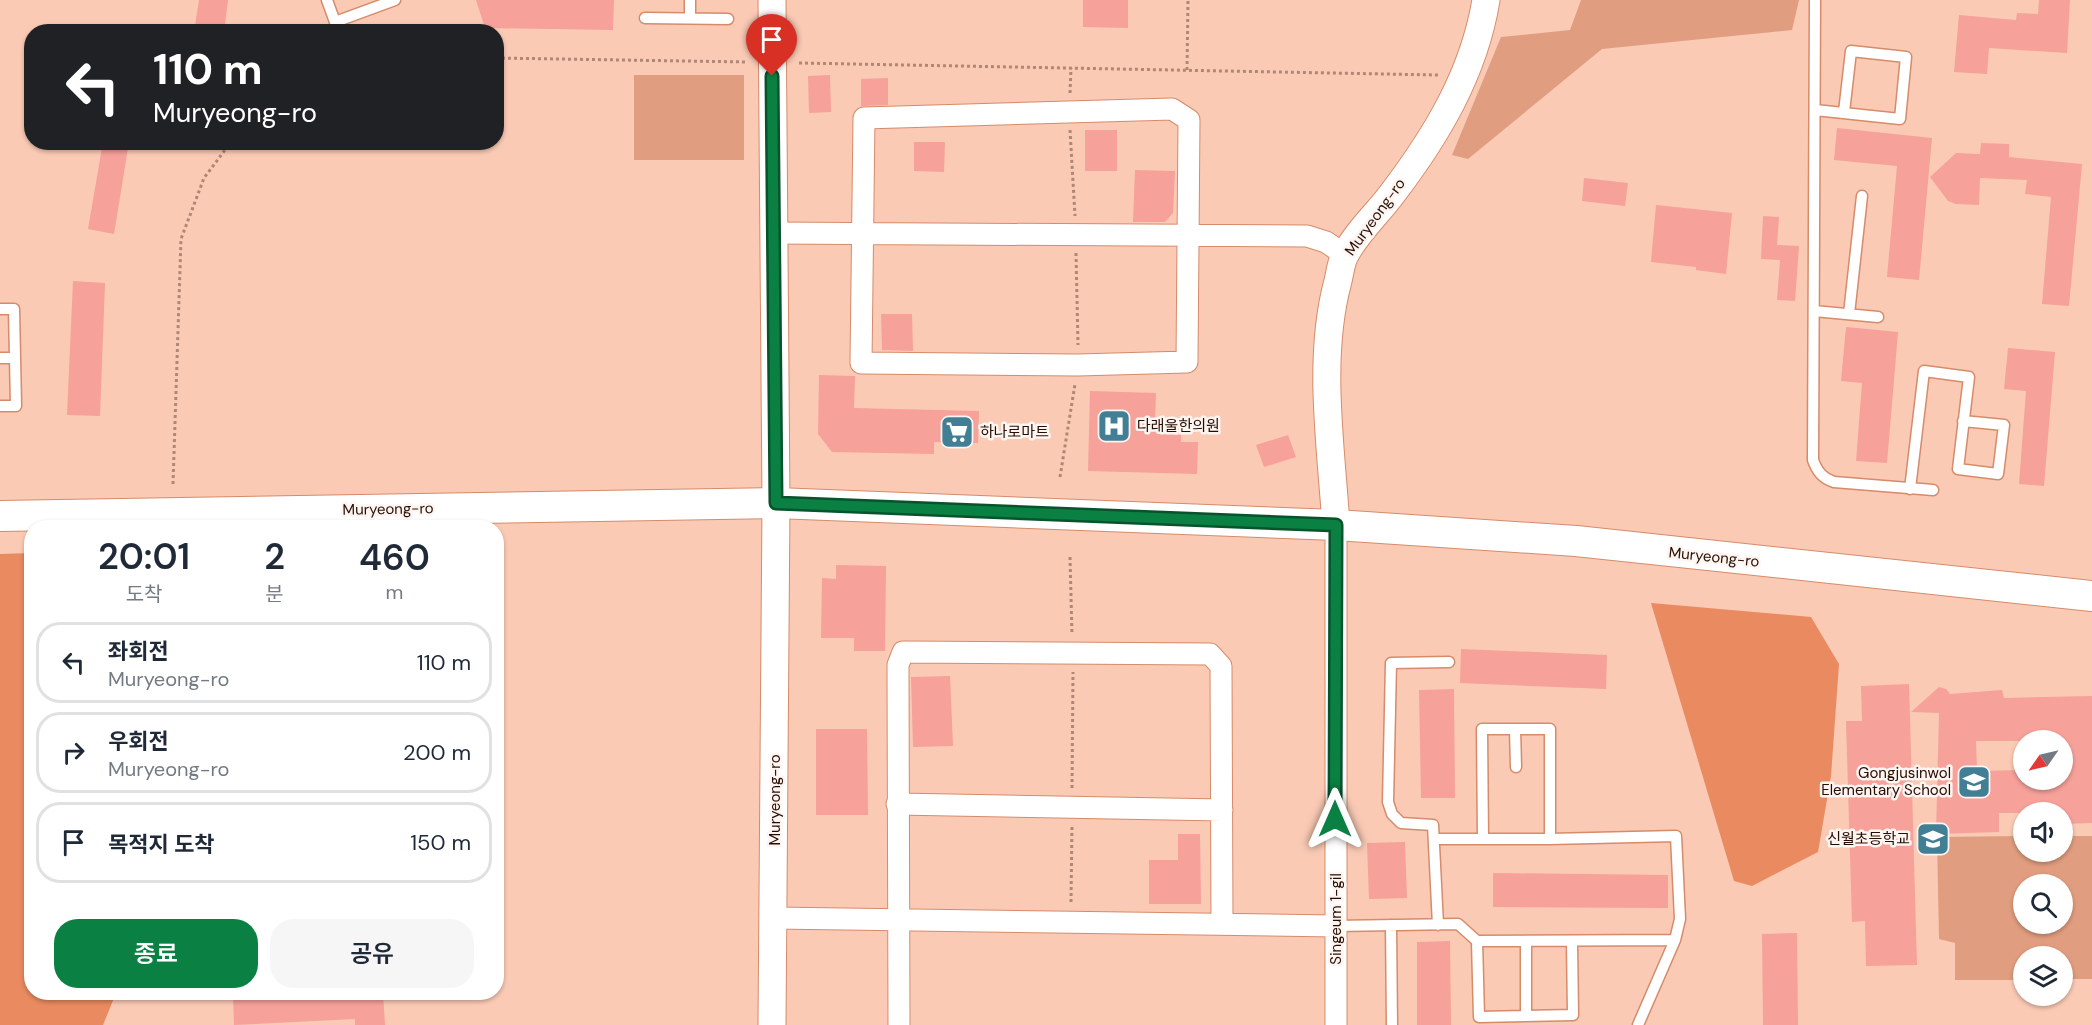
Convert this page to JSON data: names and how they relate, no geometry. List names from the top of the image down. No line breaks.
{"streets":{"main road":["Muryeong-ro"],"street":["Singeum 1-gil"]},"crossings":[["Muryeong-ro","Singeum 1-gil"]],"places":{"hospital":["다래울한의원"],"supermarket":["하나로마트"],"school or university":["Gongjusinwol Elementary School","신월초등학교"]},"north":"bottom left","page":{"turn":["110 m","Muryeong-ro"],"eta":["20:01","도착","2","분","460","m"],"list":[{"name":"좌회전","note":"Muryeong-ro","value":"110 m"},{"name":"우회전","note":"Muryeong-ro","value":"200 m"},{"name":"목적지 도착","value":"150 m"}],"buttons":["종료","공유"]}}
